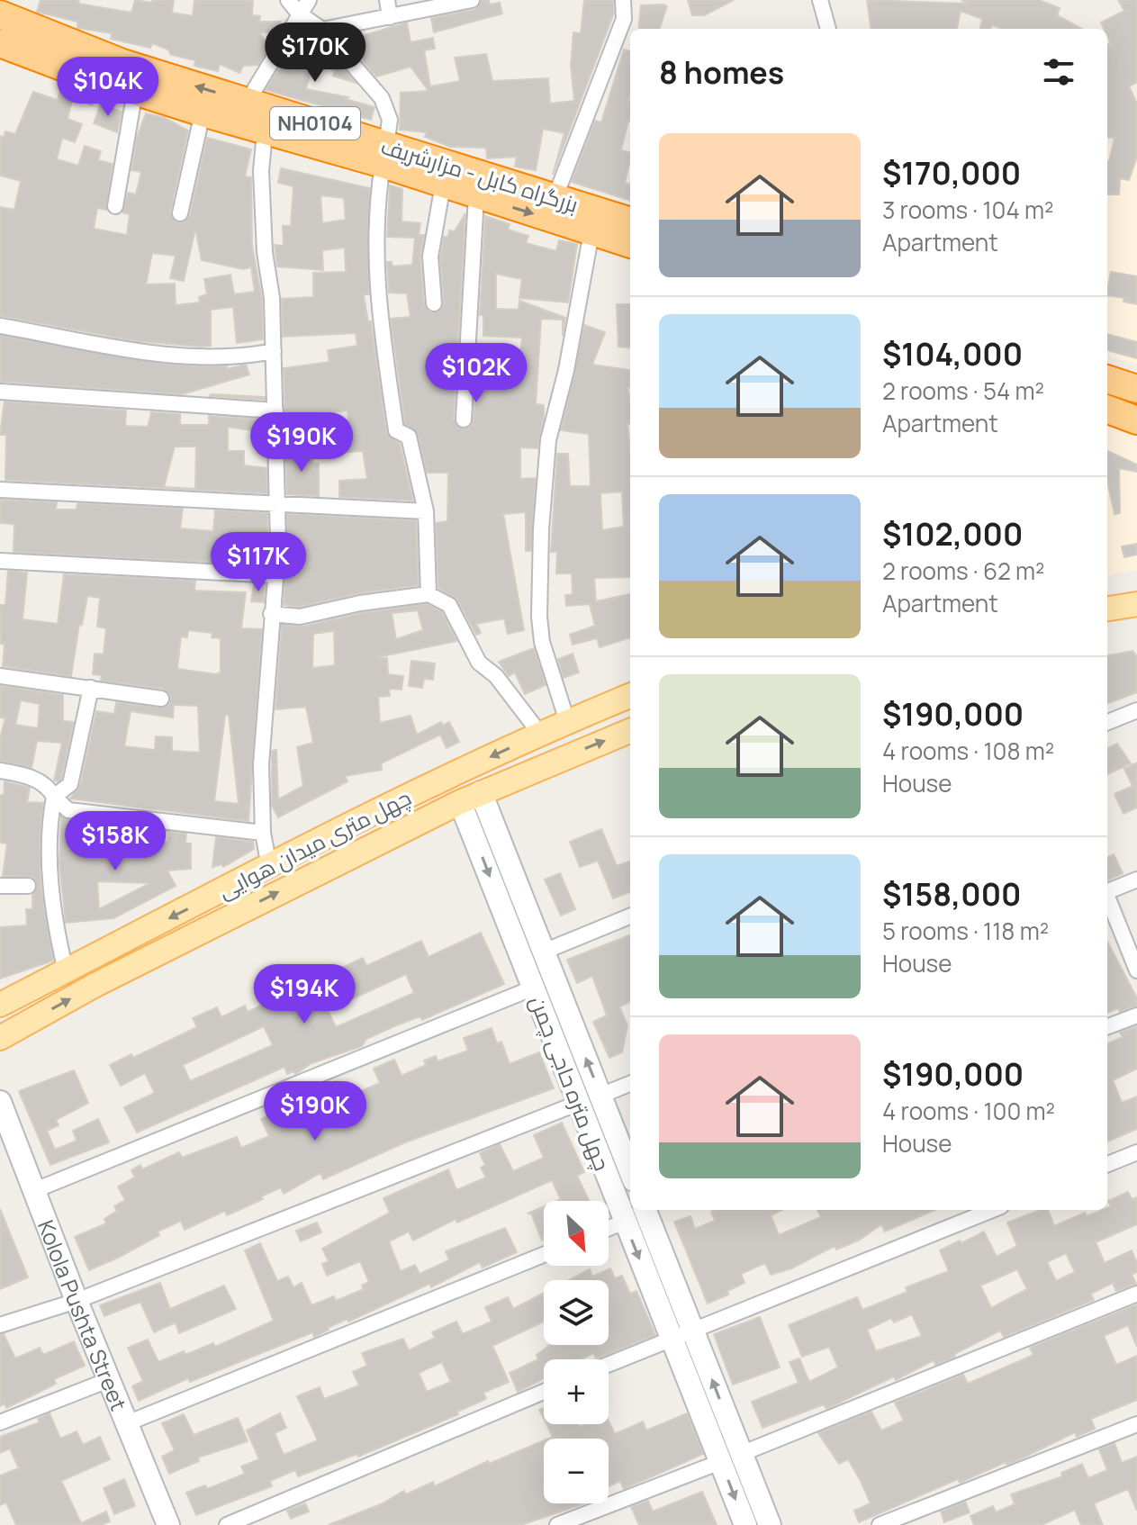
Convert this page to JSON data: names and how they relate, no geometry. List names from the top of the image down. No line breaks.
{"streets":{"highway":["NH0104","بزرگراه کابل - مزارشریف"],"main road":["چهل متری میدان هوایی"],"street":["چهل متره حاجی چمن","Kolola Pushta Street"]},"north":"bottom right","page":{"price":["$170K","$104K","$102K","$190K","$117K","$158K","$194K","$190K"],"heading":"8 homes","list":[{"name":"$170,000","note":"3 rooms · 104 m² · Apartment"},{"name":"$104,000","note":"2 rooms · 54 m² · Apartment"},{"name":"$102,000","note":"2 rooms · 62 m² · Apartment"},{"name":"$190,000","note":"4 rooms · 108 m² · House"},{"name":"$158,000","note":"5 rooms · 118 m² · House"},{"name":"$190,000","note":"4 rooms · 100 m² · House"}],"map_buttons":["+","−"]}}
